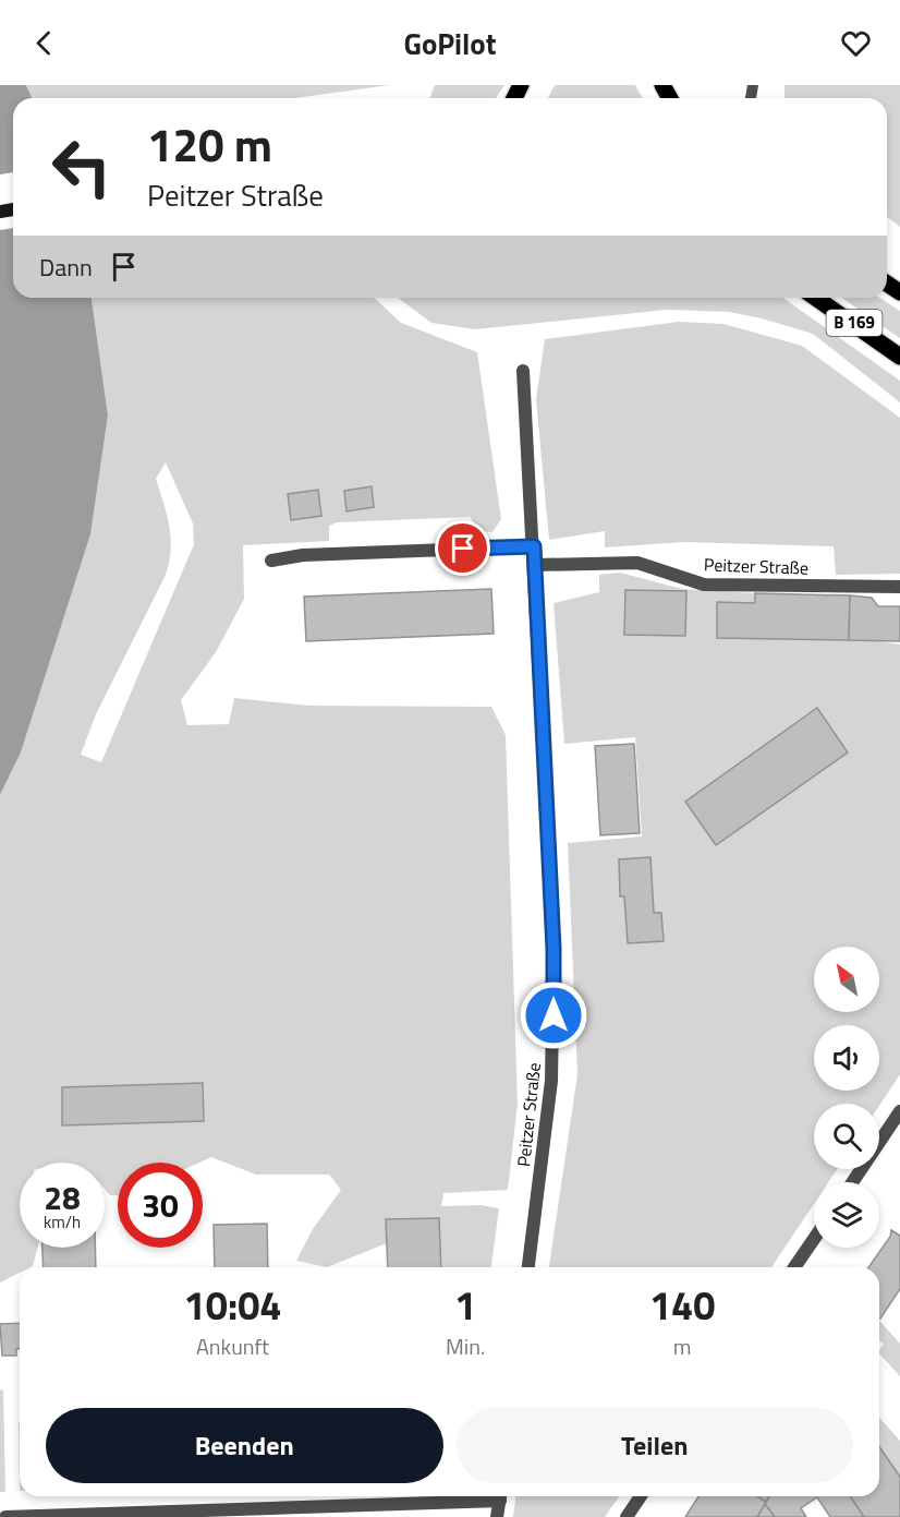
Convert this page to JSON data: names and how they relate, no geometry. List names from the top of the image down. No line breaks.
{"streets":{"main road":["B 169"],"street":["Peitzer Straße"]},"north":"top left","page":{"header":"GoPilot","turn":["120 m","Peitzer Straße"],"then":"Dann","speed":"28 km/h","limit":"30","eta":["10:04","Ankunft","1","Min.","140","m"],"buttons":["Beenden","Teilen"]}}
